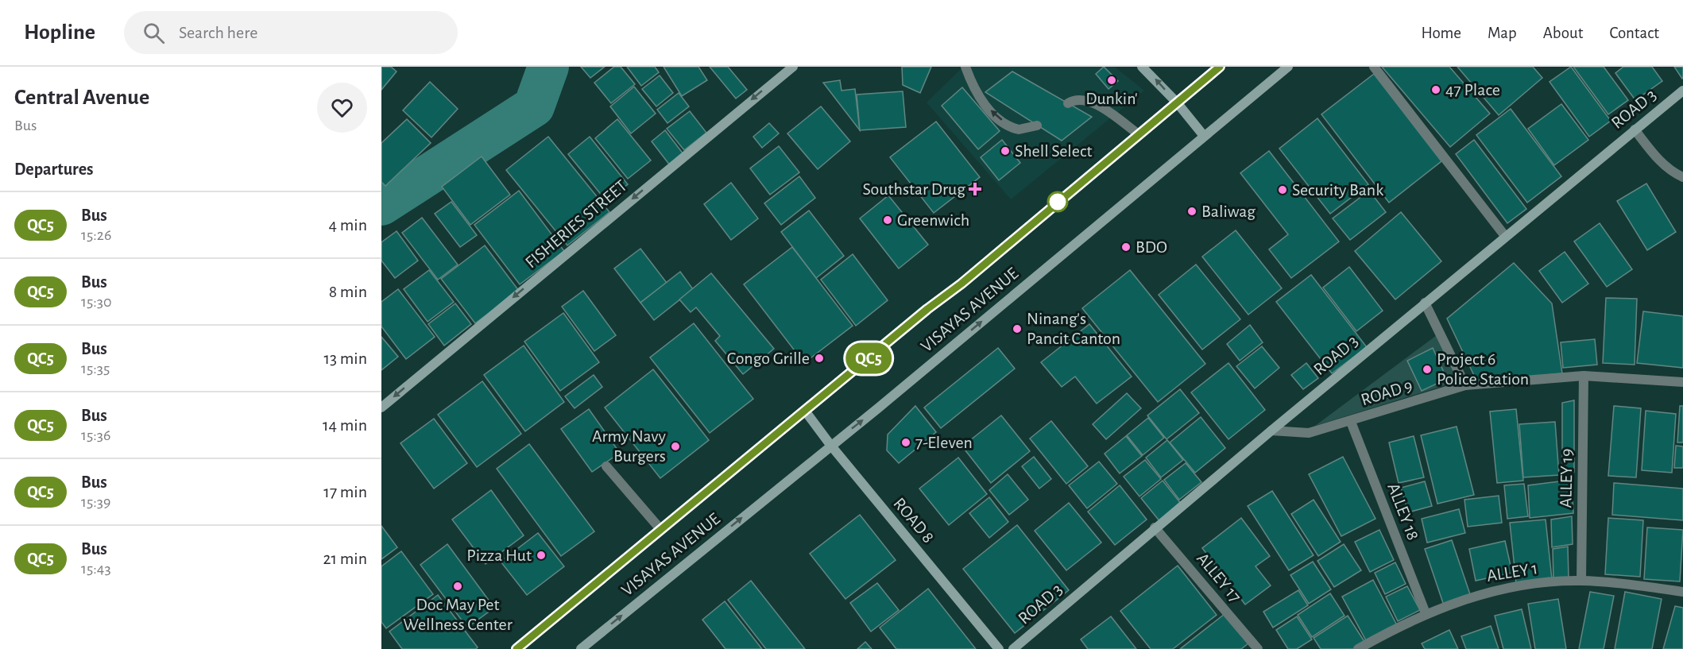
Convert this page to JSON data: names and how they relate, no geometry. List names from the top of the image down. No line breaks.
{"streets":{"main road":["ROAD 3","FISHERIES STREET","VISAYAS AVENUE","ROAD 8"],"street":["ROAD 9","ALLEY 19","ALLEY 18","ALLEY 1","ALLEY 17"]},"crossings":[["ROAD 3","ROAD 9"],["ROAD 3","ALLEY 17"],["VISAYAS AVENUE","ROAD 8"],["ROAD 9","ALLEY 19"],["ROAD 9","ALLEY 18"],["ALLEY 19","ALLEY 1"],["ALLEY 18","ALLEY 1"]],"one_way":["FISHERIES STREET"],"places":{"other":["Dunkin'","47 Place","Shell Select","Security Bank","Baliwag","Greenwich","BDO","Ninang's Pancit Canton","Congo Grille","Project 6 Police Station","7-Eleven","Army Navy Burgers","Pizza Hut","Doc May Pet Wellness Center"],"health":["Southstar Drug"]},"lines":["bus line QC5"],"page":{"header":"Hopline","search":"Search here","nav":["Home","Map","About","Contact"],"heading":[["Central Avenue","Bus"],"Departures"],"on_map":"QC5","list":[{"mark":"QC5","name":"Bus","note":"15:26","value":"4 min"},{"mark":"QC5","name":"Bus","note":"15:30","value":"8 min"},{"mark":"QC5","name":"Bus","note":"15:35","value":"13 min"},{"mark":"QC5","name":"Bus","note":"15:36","value":"14 min"},{"mark":"QC5","name":"Bus","note":"15:39","value":"17 min"},{"mark":"QC5","name":"Bus","note":"15:43","value":"21 min"}]}}
